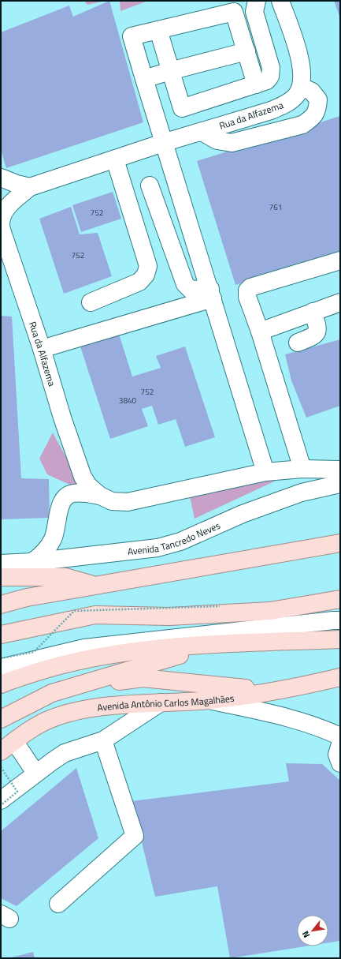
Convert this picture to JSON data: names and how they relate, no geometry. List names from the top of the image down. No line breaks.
{"streets":{"main road":["Avenida Antônio Carlos Magalhães"],"street":["Rua da Alfazema","Avenida Tancredo Neves"]},"house_numbers":["761","752","752","752","3840"],"north":"bottom left"}
